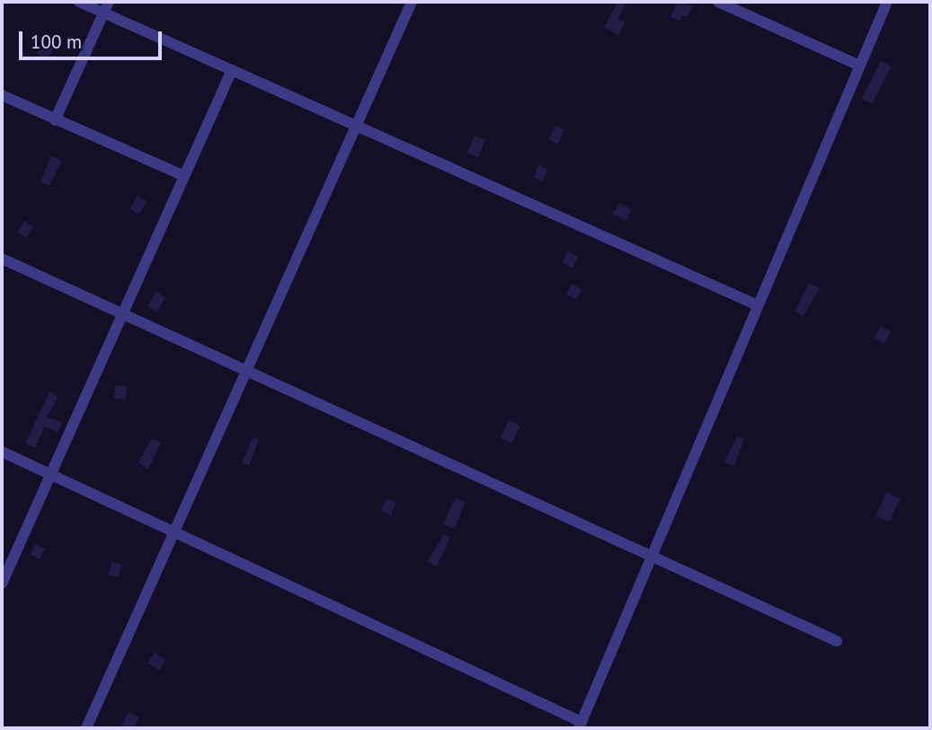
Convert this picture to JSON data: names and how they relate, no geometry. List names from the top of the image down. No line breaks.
{"scale_bar":"100 m"}
